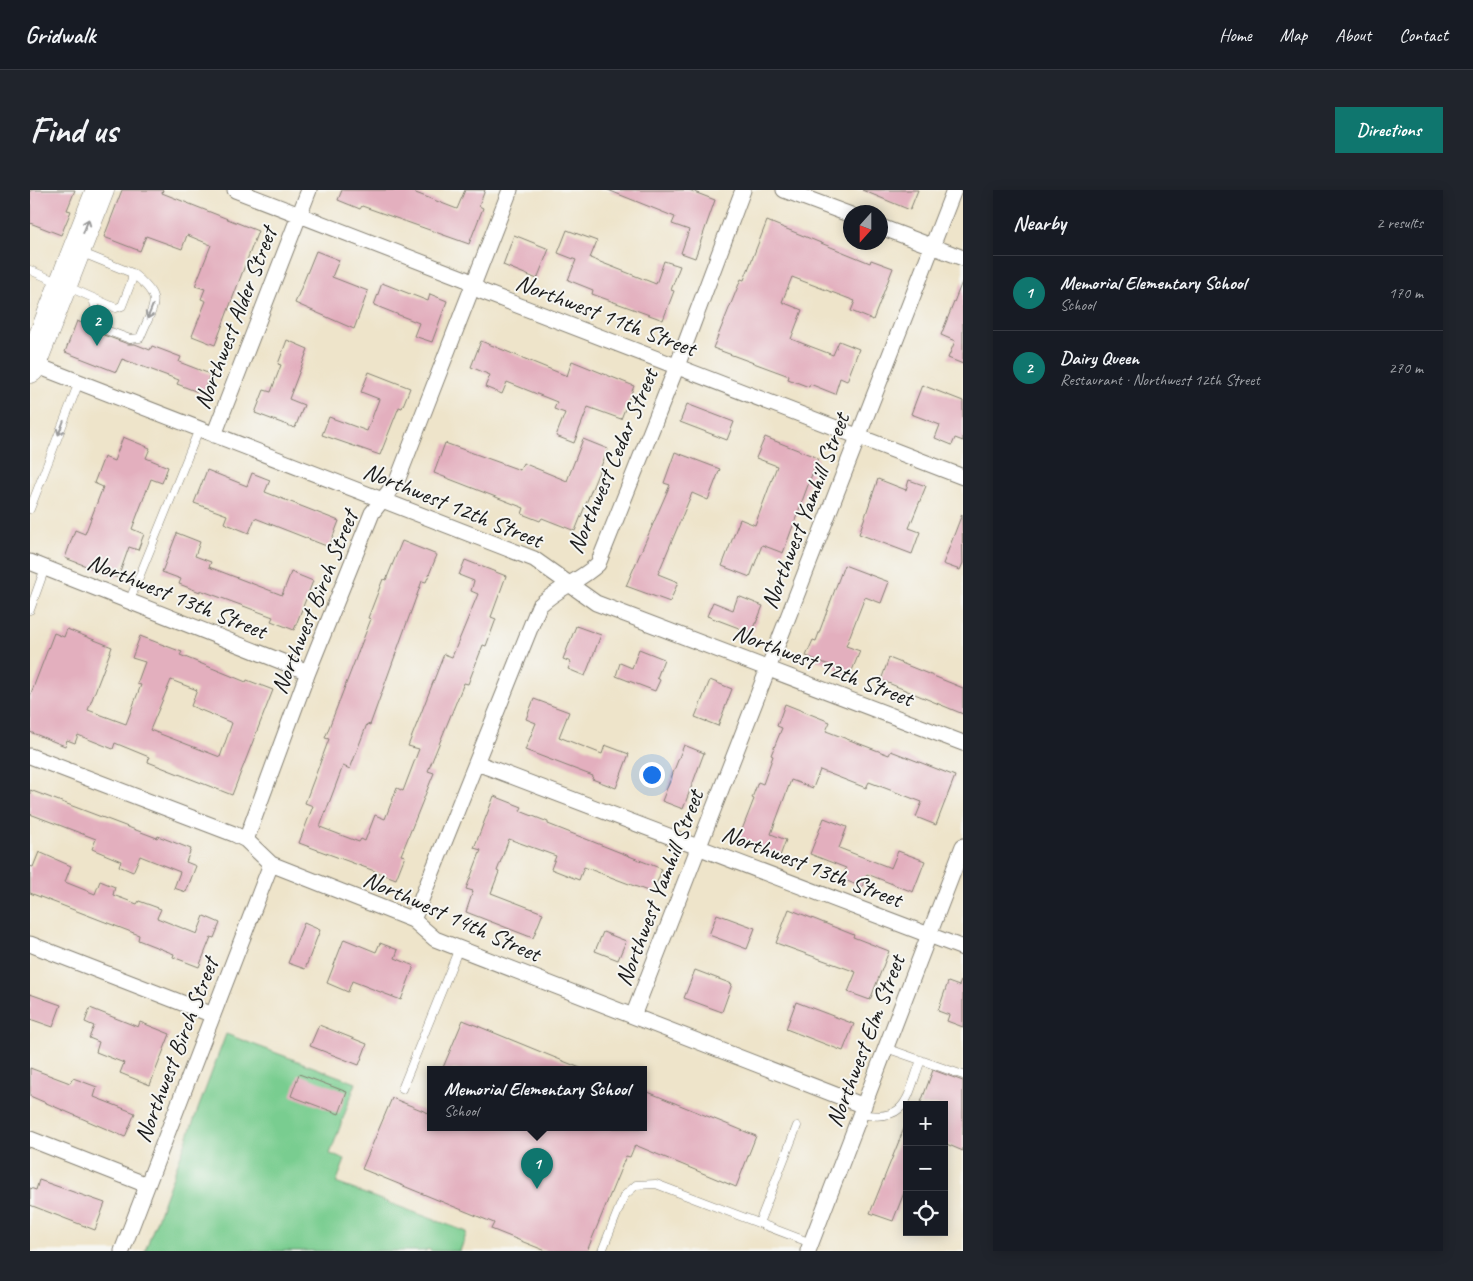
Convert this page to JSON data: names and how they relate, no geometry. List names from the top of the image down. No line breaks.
{"streets":{"street":["Northwest 11th Street","Northwest Alder Street","Northwest Cedar Street","Northwest 12th Street","Northwest Yamhill Street","Northwest 13th Street","Northwest Birch Street","Northwest 14th Street","Northwest Elm Street"]},"crossings":[["Northwest 11th Street","Northwest Alder Street"],["Northwest 11th Street","Northwest Cedar Street"],["Northwest 11th Street","Northwest Yamhill Street"],["Northwest 11th Street","Northwest Birch Street"],["Northwest Alder Street","Northwest 12th Street"],["Northwest Cedar Street","Northwest 12th Street"],["Northwest Cedar Street","Northwest 13th Street"],["Northwest Cedar Street","Northwest 14th Street"],["Northwest 12th Street","Northwest Yamhill Street"],["Northwest 12th Street","Northwest Birch Street"],["Northwest Yamhill Street","Northwest 13th Street"],["Northwest Yamhill Street","Northwest 14th Street"],["Northwest 13th Street","Northwest Birch Street"],["Northwest 13th Street","Northwest Elm Street"],["Northwest Birch Street","Northwest 14th Street"],["Northwest 14th Street","Northwest Elm Street"]],"north":"bottom","page":{"header":"Gridwalk","nav":["Home","Map","About","Contact"],"buttons":"Directions","title":"Find us","heading":["Nearby","2 results"],"list":[{"mark":"1","name":"Memorial Elementary School","note":"School","value":"170 m"},{"mark":"2","name":"Dairy Queen","note":"Restaurant · Northwest 12th Street","value":"270 m"}],"pins":["2","1"],"popup":["Memorial Elementary School","School"],"map_buttons":["+","−"]}}
